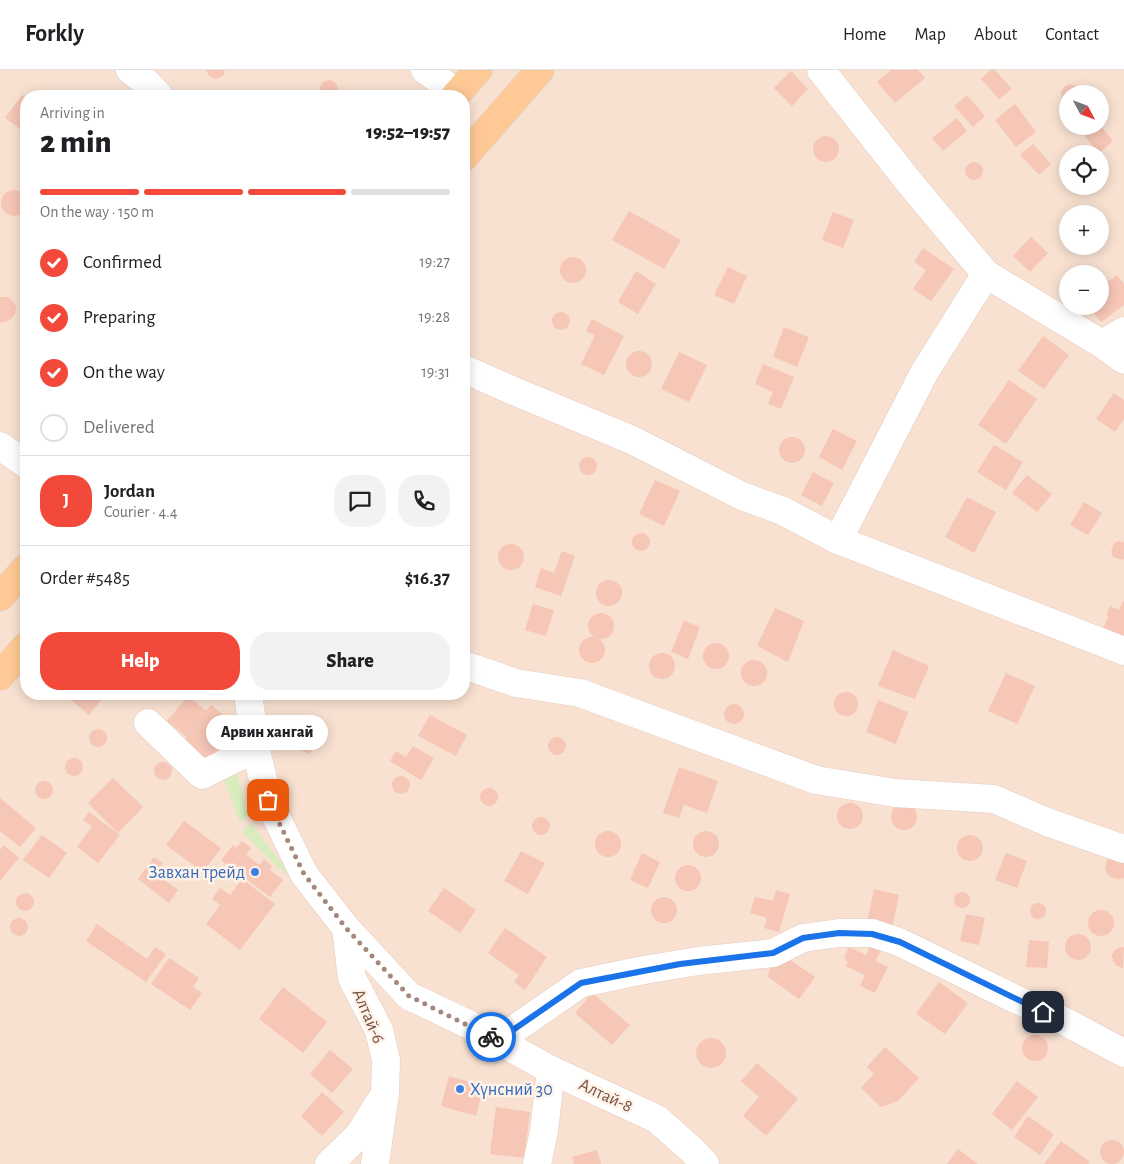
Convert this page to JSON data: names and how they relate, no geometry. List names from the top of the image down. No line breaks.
{"streets":{"street":["Алтай-6","Алтай-8"]},"crossings":[["Алтай-6","Алтай-8"]],"places":["Арвин хангай","Завхан трейд","Хүнсний 30"],"north":"bottom right","page":{"header":"Forkly","nav":["Home","Map","About","Contact"],"map_buttons":["+","−"],"heading":["2 min","Arriving in","19:52–19:57"],"panel":["Jordan","Courier · 4.4","Order #5485","$16.37"],"bar":"On the way · 150 m","list":[["Confirmed","19:27"],["Preparing","19:28"],["On the way","19:31"],"Delivered"],"round":"J","buttons":["Help","Share"],"bubble":"Арвин хангай"}}
